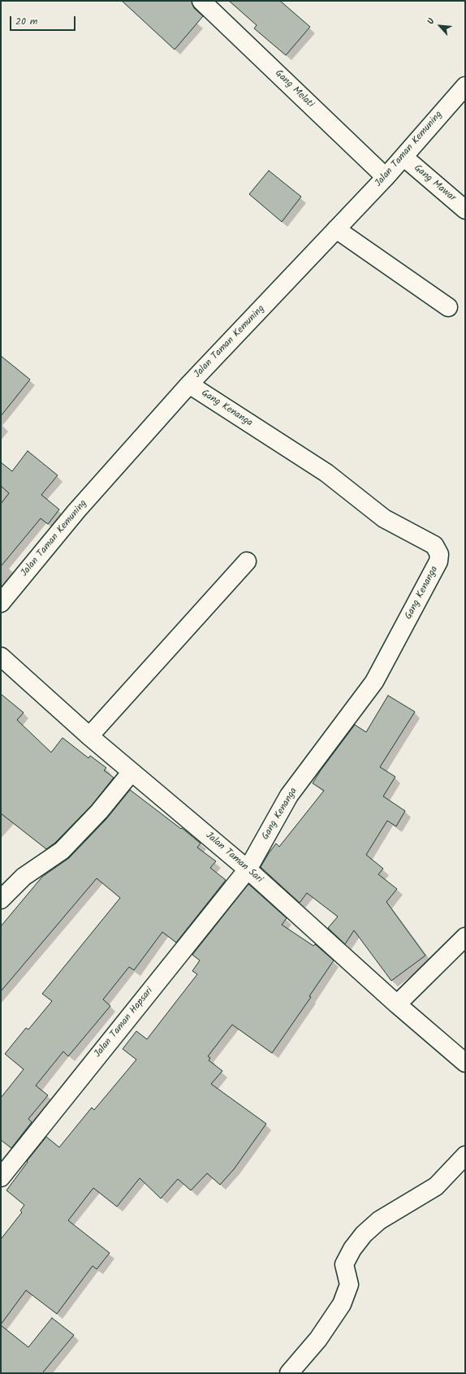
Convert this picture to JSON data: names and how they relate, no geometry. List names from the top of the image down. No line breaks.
{"streets":{"street":["Gang Melati","Jalan Taman Kemuning","Gang Mawar","Gang Kenanga","Jalan Taman Sari","Jalan Taman Hapsari"]},"crossings":[["Gang Melati","Jalan Taman Kemuning"],["Jalan Taman Kemuning","Gang Mawar"],["Jalan Taman Kemuning","Gang Kenanga"],["Gang Kenanga","Jalan Taman Sari"],["Gang Kenanga","Jalan Taman Hapsari"],["Jalan Taman Sari","Jalan Taman Hapsari"]],"scale_bar":"20 m","north":"top left"}
